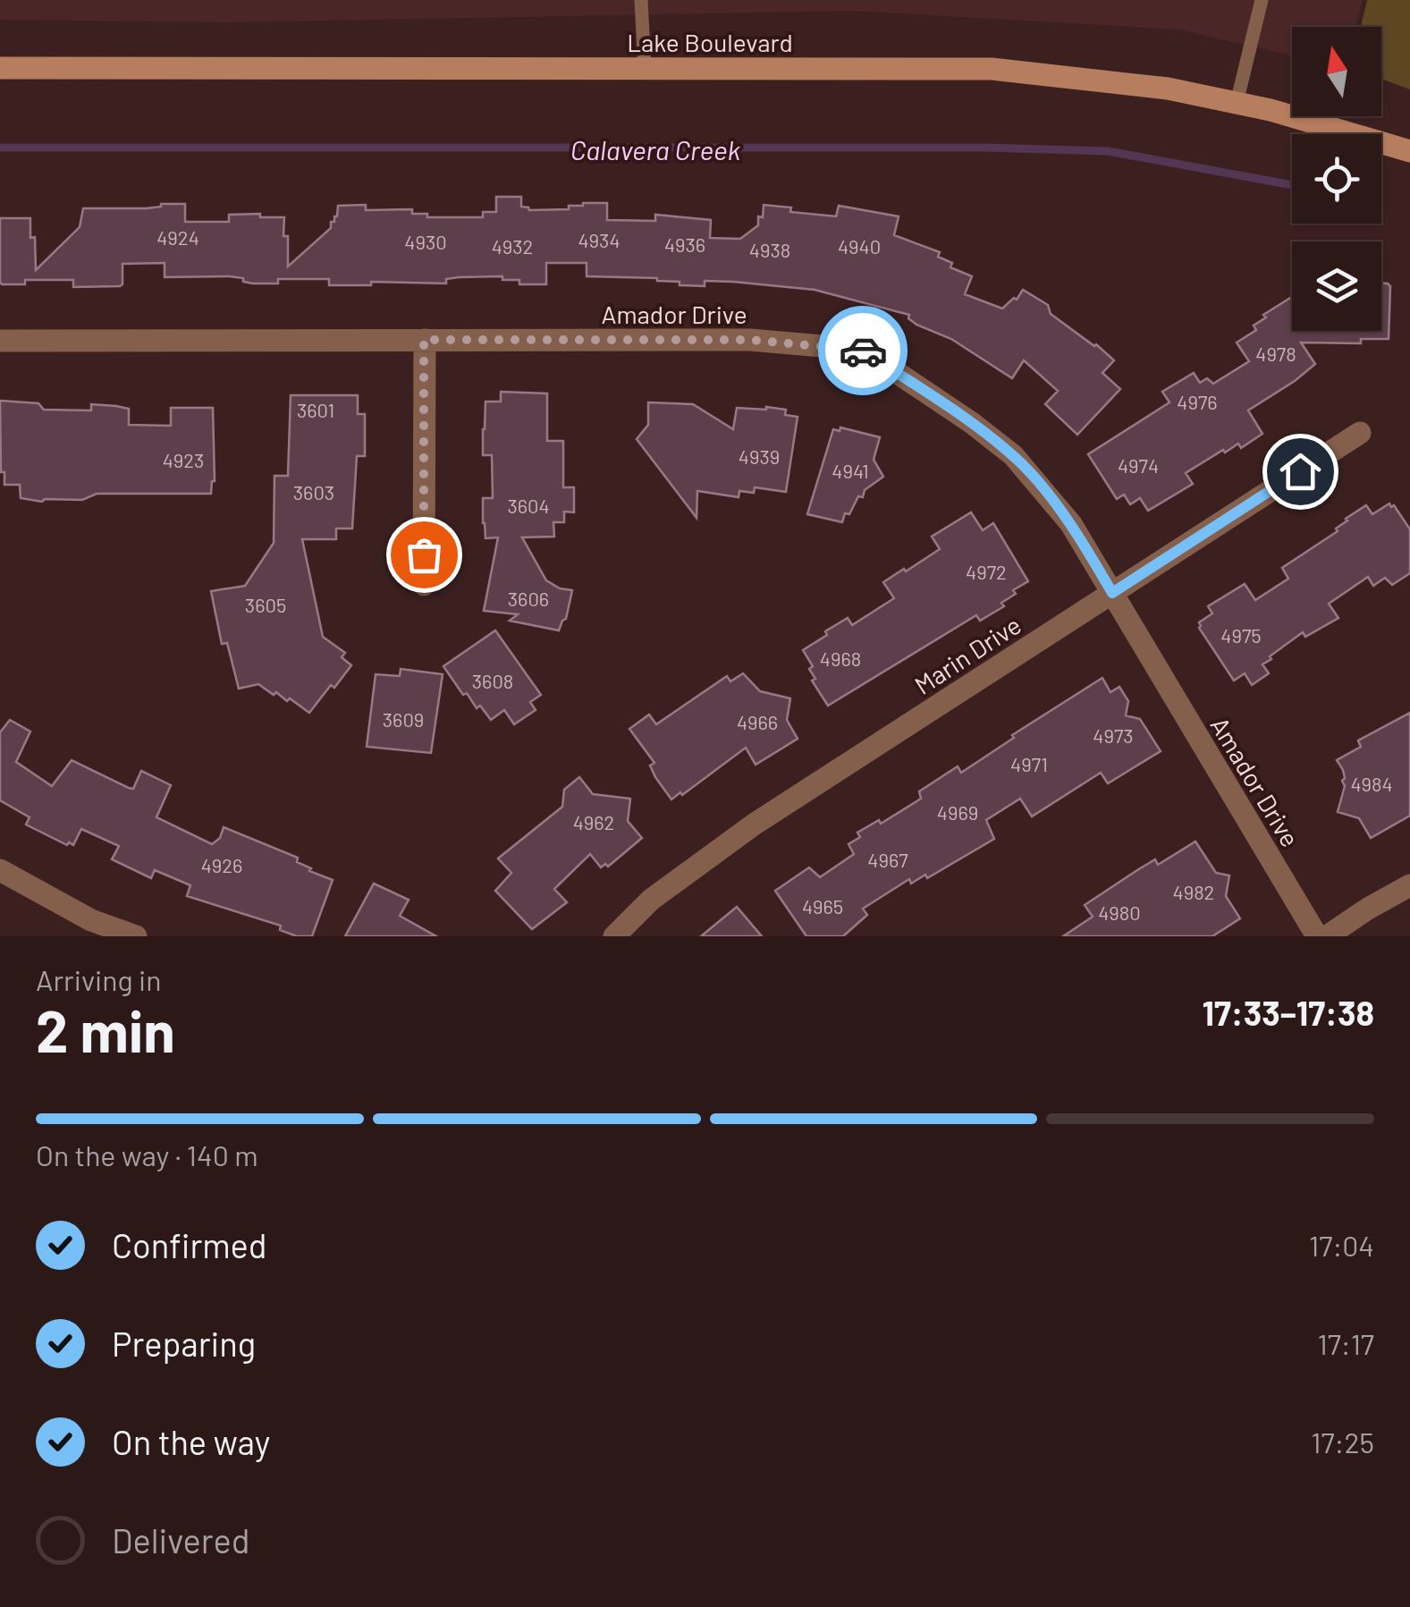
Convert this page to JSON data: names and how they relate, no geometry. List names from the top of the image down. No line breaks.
{"streets":{"main road":["Lake Boulevard"],"street":["Amador Drive","Marin Drive"]},"crossings":[["Amador Drive","Marin Drive"]],"water":["Calavera Creek"],"house_numbers":["4924","4934","4930","4936","4932","4940","4938","4978","4976","3601","4939","4923","4974","4941","3603","3604","4972","3606","3605","4975","4968","3608","3609","4966","4973","4971","4984","4969","4962","4967","4926","4982","4965","4980"],"north":"top","page":{"heading":["2 min","Arriving in","17:33–17:38"],"bar":"On the way · 140 m","list":[["Confirmed","17:04"],["Preparing","17:17"],["On the way","17:25"],"Delivered"]}}
